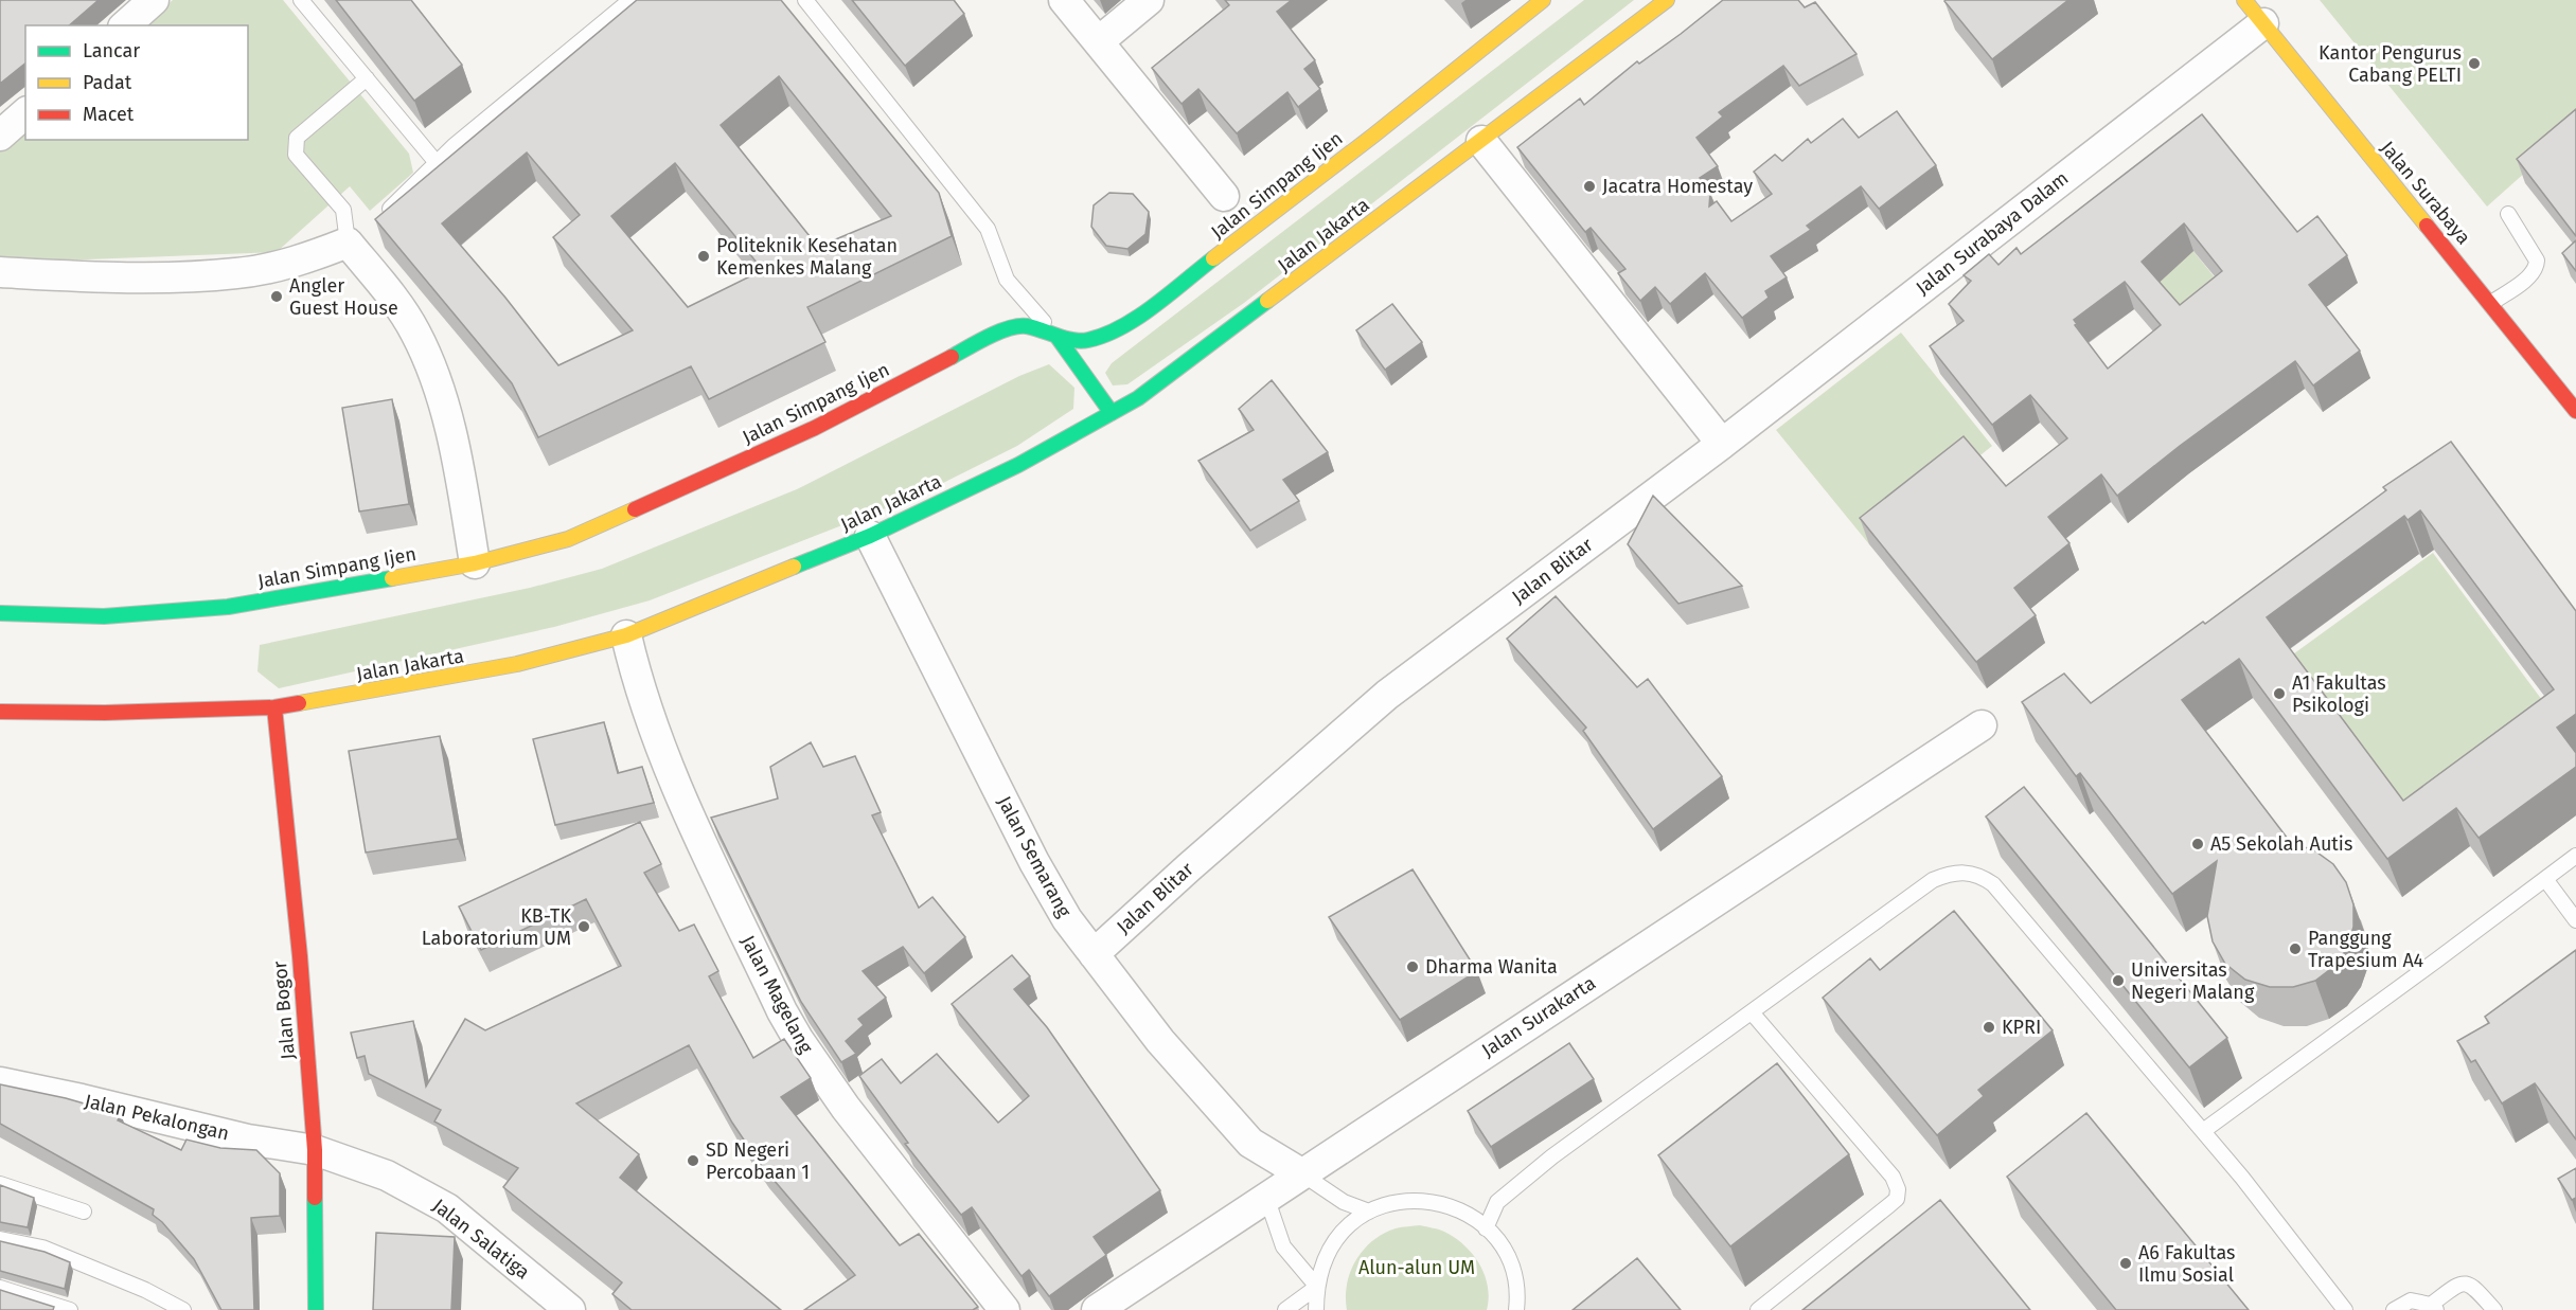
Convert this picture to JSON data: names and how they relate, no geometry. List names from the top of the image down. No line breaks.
{"streets":{"main road":["Jalan Simpang Ijen","Jalan Surabaya","Jalan Jakarta","Jalan Bogor"],"street":["Jalan Surabaya Dalam","Jalan Blitar","Jalan Semarang","Jalan Magelang","Jalan Surakarta","Jalan Pekalongan","Jalan Salatiga"]},"crossings":[["Jalan Surabaya","Jalan Surabaya Dalam"],["Jalan Surabaya Dalam","Jalan Blitar"],["Jalan Jakarta","Jalan Semarang"],["Jalan Jakarta","Jalan Magelang"],["Jalan Jakarta","Jalan Bogor"],["Jalan Blitar","Jalan Semarang"],["Jalan Semarang","Jalan Surakarta"],["Jalan Bogor","Jalan Pekalongan"],["Jalan Bogor","Jalan Salatiga"],["Jalan Pekalongan","Jalan Salatiga"]],"parks":["Alun-alun UM"],"places":["Kantor Pengurus Cabang PELTI","Jacatra Homestay","Politeknik Kesehatan Kemenkes Malang","Angler Guest House","A1 Fakultas Psikologi","A5 Sekolah Autis","KB-TK Laboratorium UM","Panggung Trapesium A4","Dharma Wanita","Universitas Negeri Malang","KPRI","SD Negeri Percobaan 1","A6 Fakultas Ilmu Sosial"],"legend":["Lancar","Padat","Macet"]}
